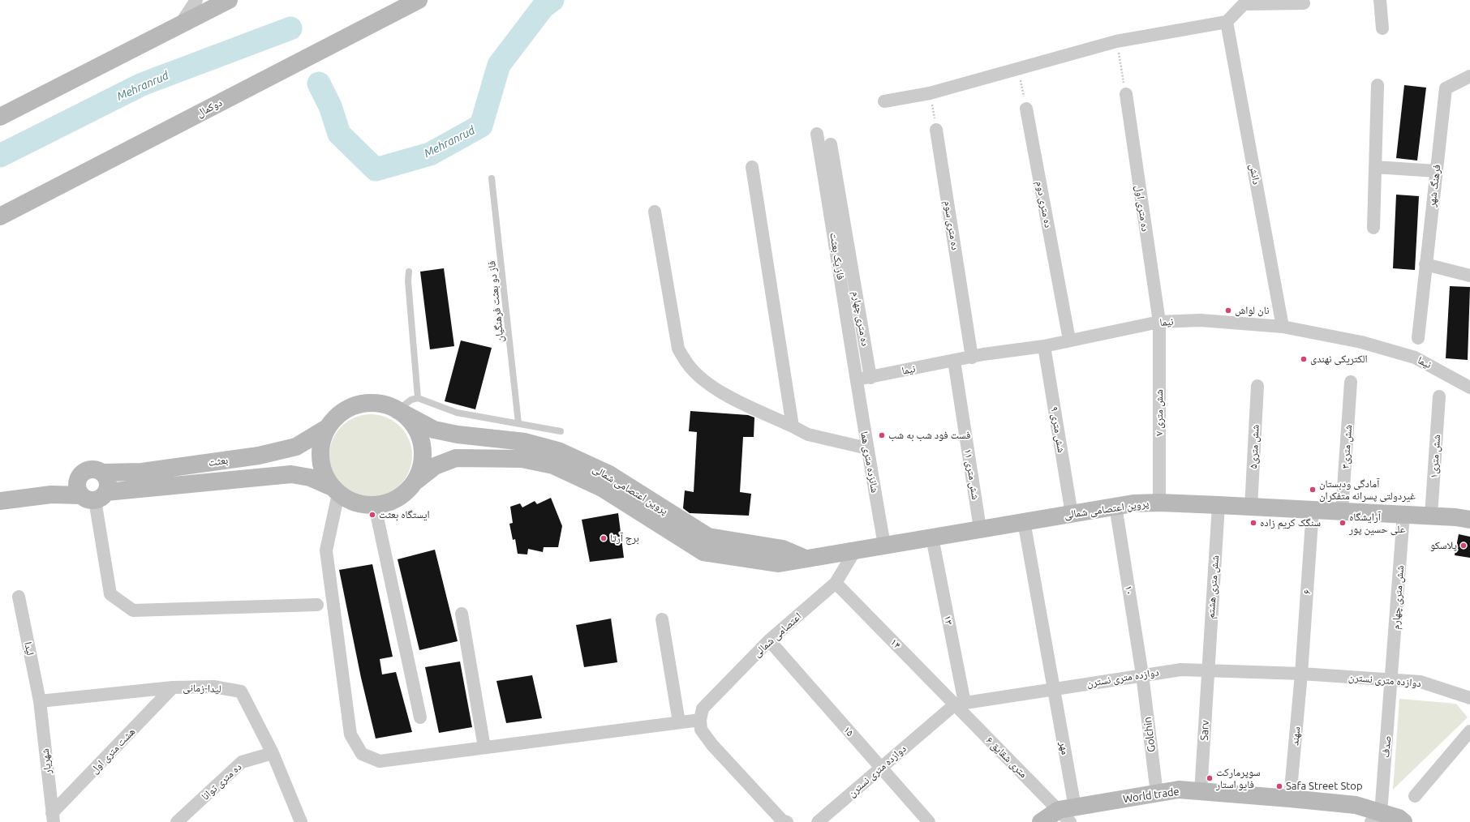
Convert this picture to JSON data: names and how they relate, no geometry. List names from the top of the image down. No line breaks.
{"streets":{"main road":["دوکمال","بعثت","پروین اعتصامی شمالی","World trade"],"street":["دانش","فرهنگ شهر","ده متری دوم","ده متری اول","ده متری سوم","فاز یک بعثت","ده متری چهارم","نیما","۷ شش متری","۹ شش متری","۵شش متری","شش متری۳","شش متری۱","شانزده متری هما","۱۱ شش متری","شش متری هشتم","۱۰","۶","شش متری چهارم","۱۳","اعتصامی شمالی","۱۴","لیدا","دوازده متری نسترن","لیدا-زمانی","Sarv","۱۵","Golchin","سهند","صدف","مهر","هشت متری اول","۶ متری شقایق","شهریار","ده متری توانا"],"lane":["فاز دو بعثت فرهنگیان"]},"crossings":[["دانش","نیما"],["ده متری دوم","نیما"],["ده متری اول","نیما"],["ده متری اول","۷ شش متری"],["ده متری سوم","نیما"],["فاز یک بعثت","نیما"],["فاز یک بعثت","شانزده متری هما"],["ده متری چهارم","نیما"],["نیما","۷ شش متری"],["نیما","۹ شش متری"],["نیما","شانزده متری هما"],["نیما","۱۱ شش متری"],["۷ شش متری","پروین اعتصامی شمالی"],["۹ شش متری","پروین اعتصامی شمالی"],["۵شش متری","پروین اعتصامی شمالی"],["شش متری۳","پروین اعتصامی شمالی"],["شش متری۱","پروین اعتصامی شمالی"],["بعثت","پروین اعتصامی شمالی"],["شانزده متری هما","پروین اعتصامی شمالی"],["۱۱ شش متری","پروین اعتصامی شمالی"],["پروین اعتصامی شمالی","شش متری هشتم"],["پروین اعتصامی شمالی","۱۰"],["پروین اعتصامی شمالی","۶"],["پروین اعتصامی شمالی","شش متری چهارم"],["پروین اعتصامی شمالی","۱۳"],["پروین اعتصامی شمالی","اعتصامی شمالی"],["پروین اعتصامی شمالی","مهر"],["شش متری هشتم","دوازده متری نسترن"],["شش متری هشتم","Sarv"],["۱۰","دوازده متری نسترن"],["۱۰","Golchin"],["۶","دوازده متری نسترن"],["۶","سهند"],["شش متری چهارم","دوازده متری نسترن"],["شش متری چهارم","صدف"],["۱۳","۱۴"],["۱۳","دوازده متری نسترن"],["۱۳","۶ متری شقایق"],["اعتصامی شمالی","۱۴"],["اعتصامی شمالی","۱۵"],["۱۴","دوازده متری نسترن"],["۱۴","۶ متری شقایق"],["لیدا","لیدا-زمانی"],["لیدا","شهریار"],["دوازده متری نسترن","Sarv"],["دوازده متری نسترن","۱۵"],["دوازده متری نسترن","Golchin"],["دوازده متری نسترن","سهند"],["دوازده متری نسترن","صدف"],["دوازده متری نسترن","مهر"],["دوازده متری نسترن","۶ متری شقایق"],["لیدا-زمانی","هشت متری اول"],["لیدا-زمانی","شهریار"],["لیدا-زمانی","ده متری توانا"],["Sarv","World trade"],["Golchin","World trade"],["سهند","World trade"],["صدف","World trade"],["مهر","۶ متری شقایق"],["مهر","World trade"],["هشت متری اول","شهریار"],["۶ متری شقایق","World trade"]],"water":["Mehranrud"],"places":["نان لواش","الکتریکی نهندی","فست فود شب به شب","آمادگی ودبستان غیردولتی پسرانه متفکران","ایستگاه بعثت","سنگک کریم زاده","آرایشگاه علی حسین پور","برج آرتا","پلاسکو","سوپرمارکت فایو استار","Safa Street Stop"]}
